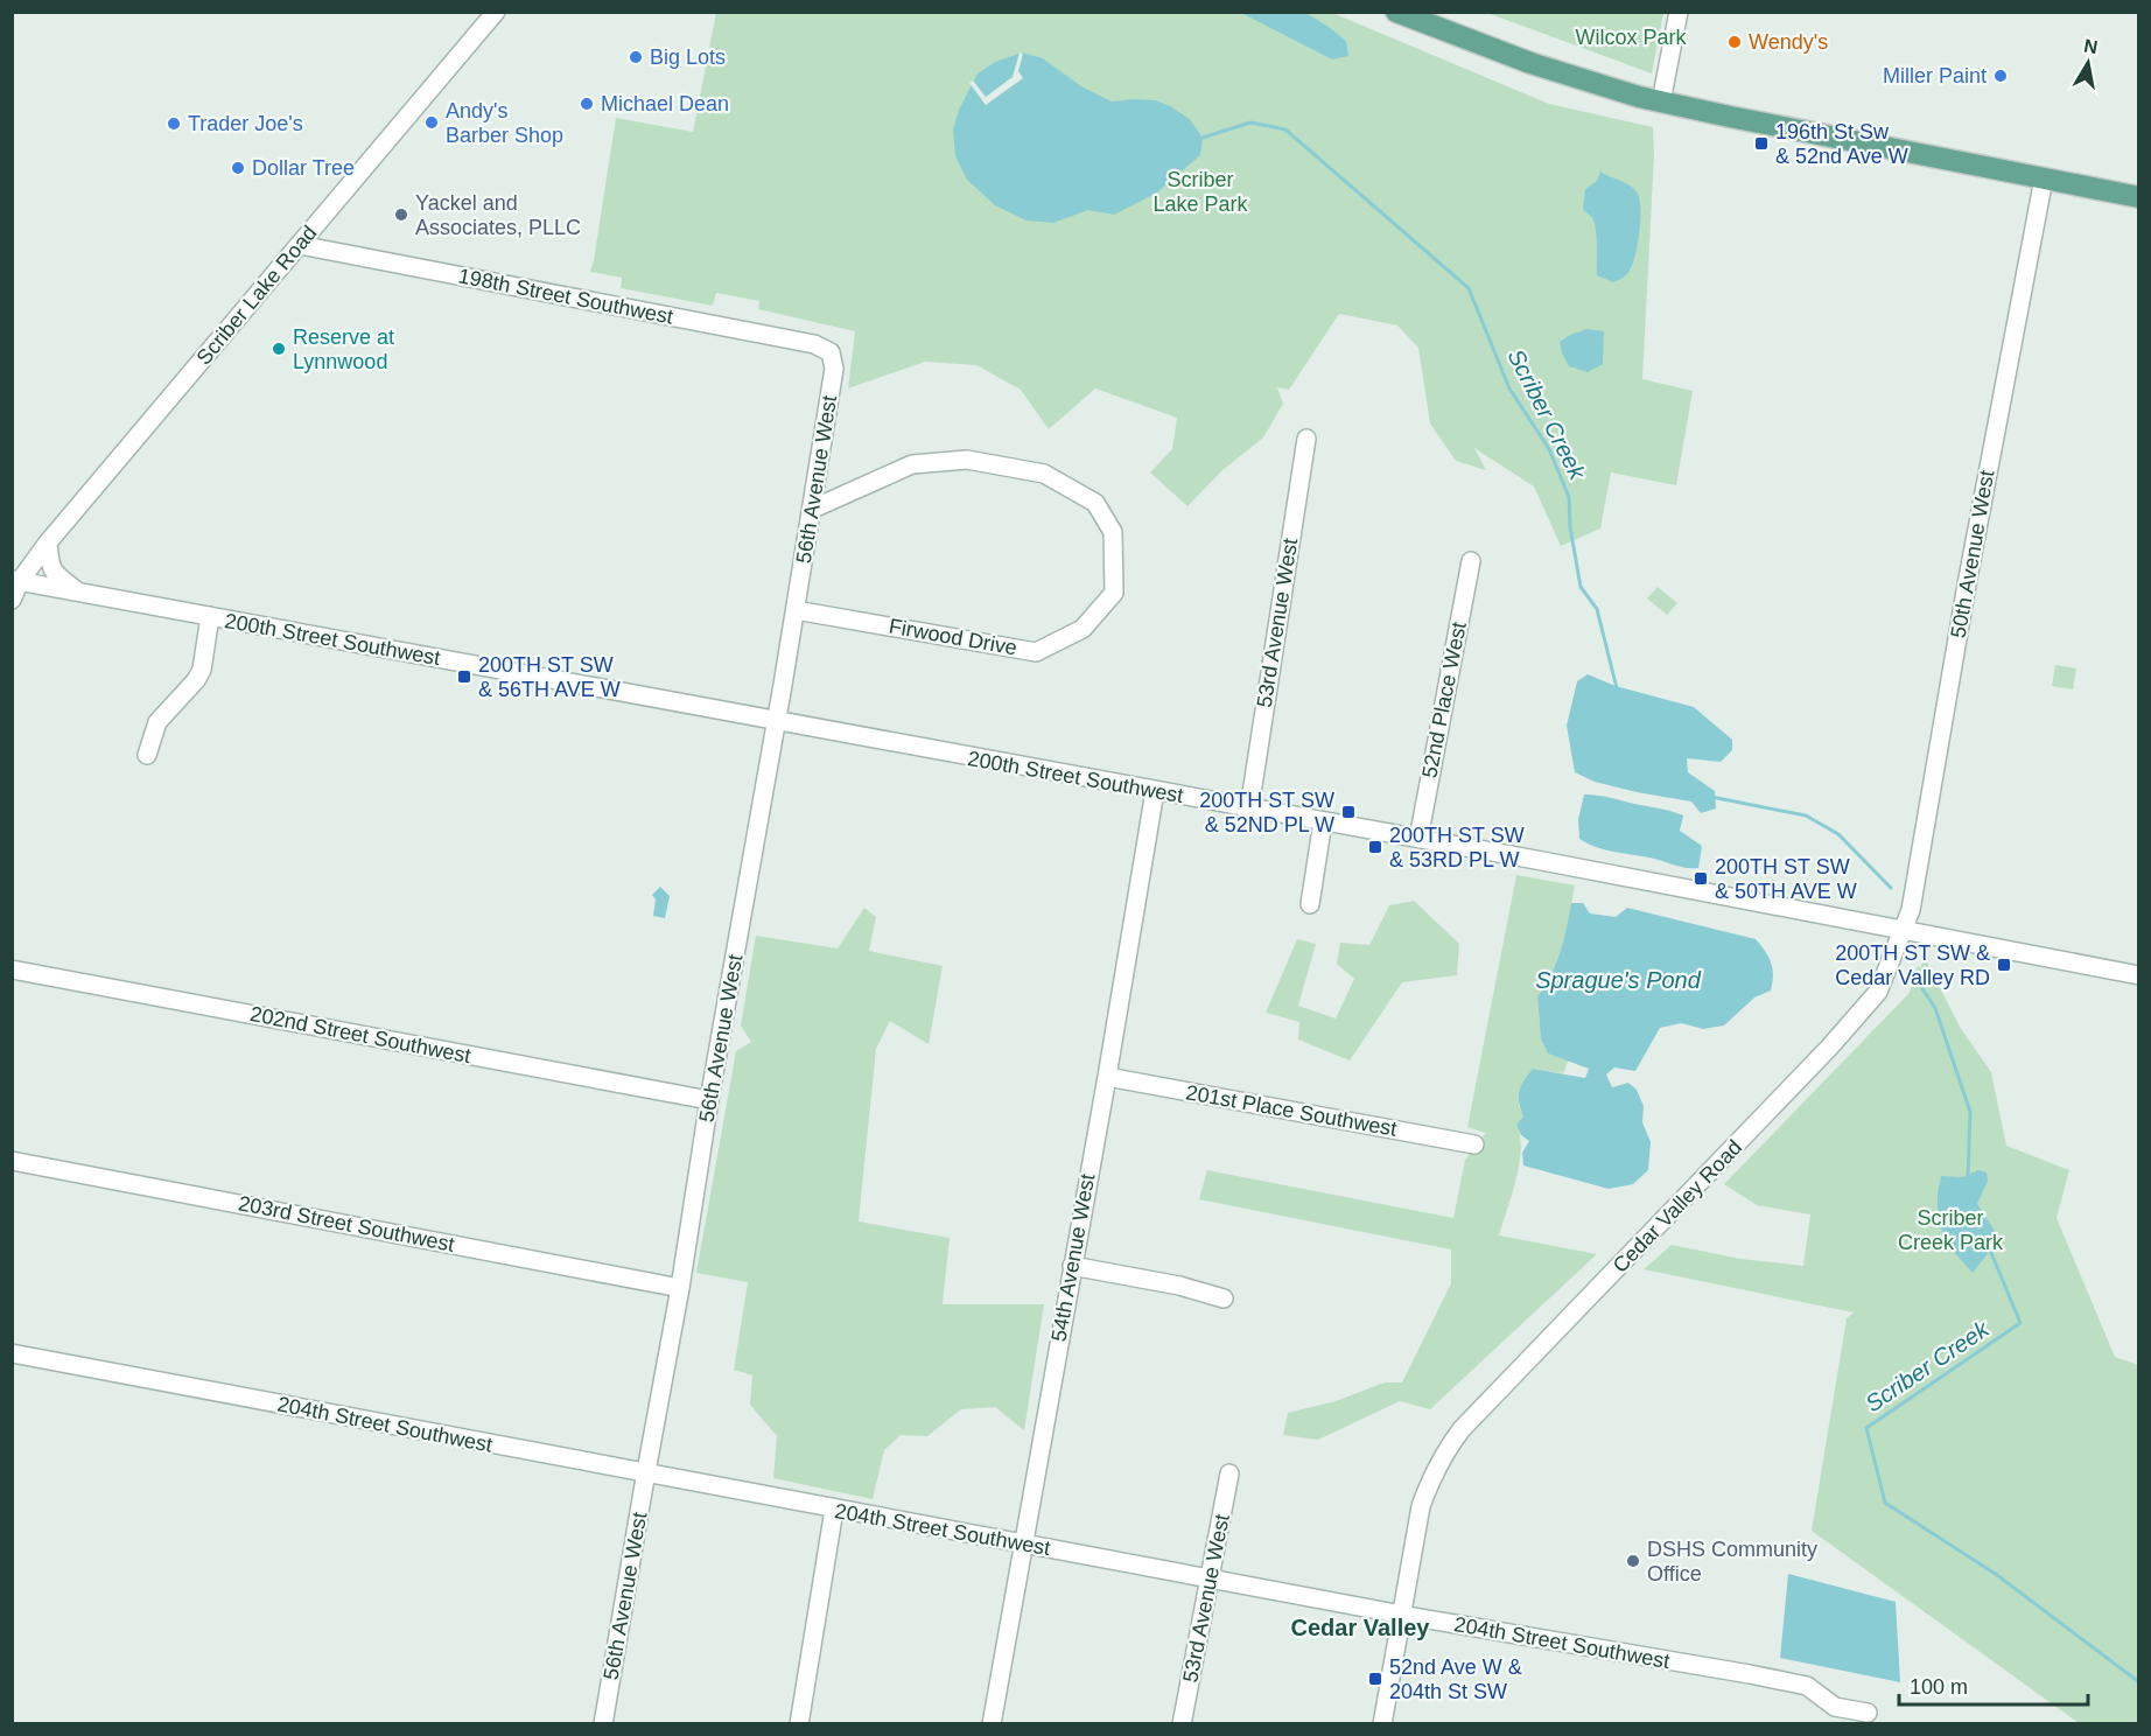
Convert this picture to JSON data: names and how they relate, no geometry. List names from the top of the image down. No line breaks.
{"streets":{"street":["Scriber Lake Road","198th Street Southwest","56th Avenue West","50th Avenue West","53rd Avenue West","Firwood Drive","200th Street Southwest","52nd Place West","202nd Street Southwest","201st Place Southwest","Cedar Valley Road","203rd Street Southwest","54th Avenue West","204th Street Southwest"]},"crossings":[["Scriber Lake Road","198th Street Southwest"],["Scriber Lake Road","200th Street Southwest"],["198th Street Southwest","56th Avenue West"],["56th Avenue West","Firwood Drive"],["56th Avenue West","200th Street Southwest"],["56th Avenue West","202nd Street Southwest"],["56th Avenue West","203rd Street Southwest"],["56th Avenue West","204th Street Southwest"],["50th Avenue West","200th Street Southwest"],["50th Avenue West","Cedar Valley Road"],["53rd Avenue West","200th Street Southwest"],["53rd Avenue West","204th Street Southwest"],["200th Street Southwest","52nd Place West"],["200th Street Southwest","Cedar Valley Road"],["200th Street Southwest","54th Avenue West"],["201st Place Southwest","54th Avenue West"],["Cedar Valley Road","204th Street Southwest"],["54th Avenue West","204th Street Southwest"]],"districts":["Cedar Valley"],"water":["Scriber Creek","Sprague's Pond"],"parks":["Wilcox Park","Scriber Lake Park","Scriber Creek Park"],"places":{"other":["Wendy's","Big Lots","Miller Paint","Michael Dean","Andy's Barber Shop","Trader Joe's","Dollar Tree","Yackel and Associates, PLLC","Reserve at Lynnwood","DSHS Community Office"],"transit":["196th St Sw & 52nd Ave W","200TH ST SW & 56TH AVE W","200TH ST SW & 52ND PL W","200TH ST SW & 53RD PL W","200TH ST SW & 50TH AVE W","200TH ST SW & Cedar Valley RD","52nd Ave W & 204th St SW"]},"scale_bar":"100 m","north":"top"}
